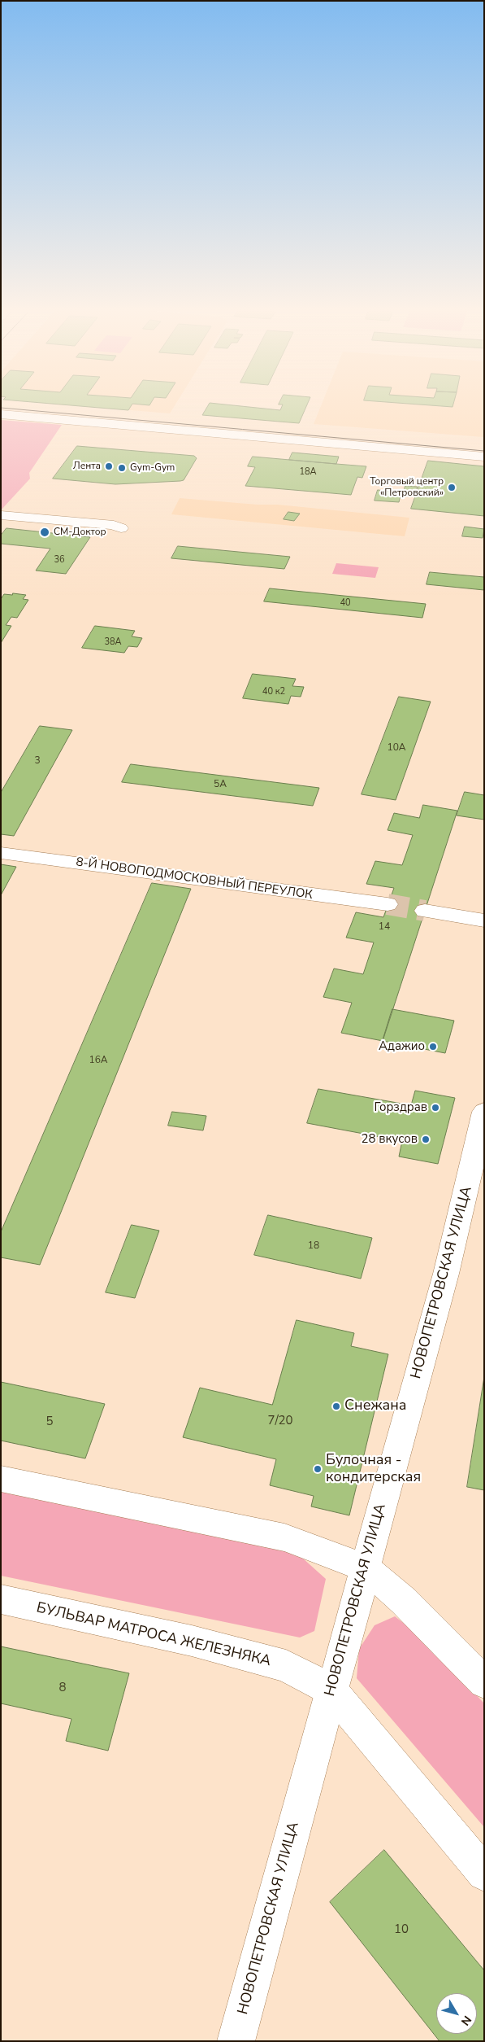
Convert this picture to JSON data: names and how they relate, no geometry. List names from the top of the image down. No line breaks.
{"streets":{"street":["8-Й НОВОПОДМОСКОВНЫЙ ПЕРЕУЛОК","НОВОПЕТРОВСКАЯ УЛИЦА","БУЛЬВАР МАТРОСА ЖЕЛЕЗНЯКА"]},"crossings":[["НОВОПЕТРОВСКАЯ УЛИЦА","БУЛЬВАР МАТРОСА ЖЕЛЕЗНЯКА"]],"places":["Лента","Gym-Gym","Торговый центр «Петровский»","СМ-Доктор","Адажио","Горздрав","28 вкусов","Снежана","Булочная - кондитерская"],"house_numbers":["18А","36","40","38А","40 к2","10А","3","5А","14","16А","18","7/20","5","8","10"],"north":"bottom right"}
